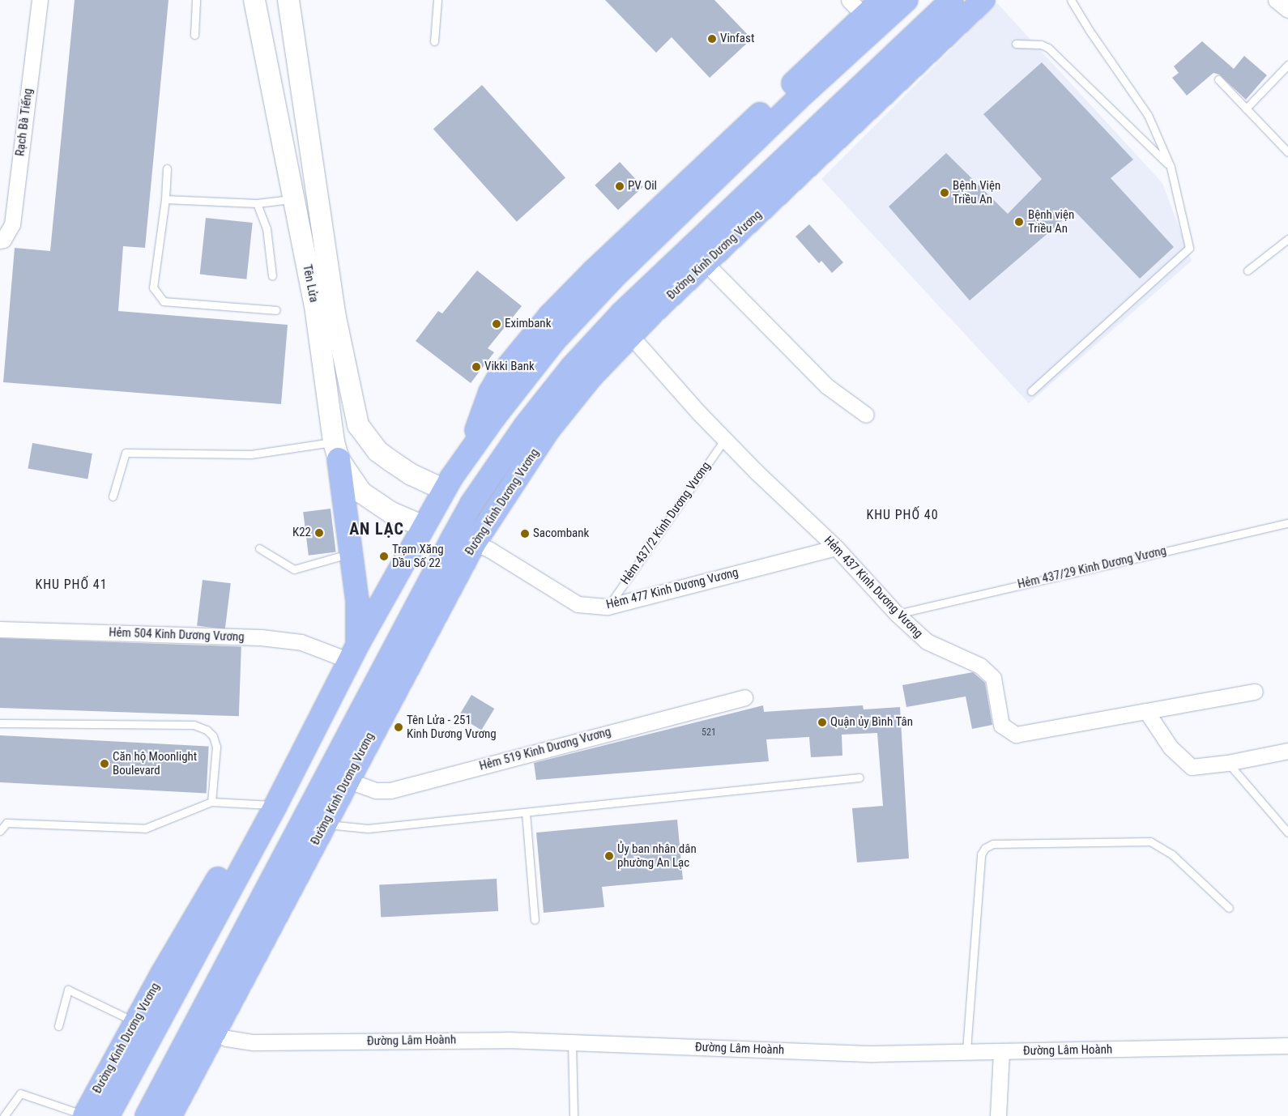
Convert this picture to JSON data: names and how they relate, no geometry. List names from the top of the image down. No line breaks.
{"streets":{"main road":["Đường Kinh Dương Vương","Tên Lửa"],"street":["Rạch Bà Tiếng","Hẻm 437 Kinh Dương Vương","Hẻm 477 Kinh Dương Vương","Hẻm 504 Kinh Dương Vương","Hẻm 519 Kinh Dương Vương","Đường Lâm Hoành"],"lane":["Hẻm 437/2 Kinh Dương Vương","Hẻm 437/29 Kinh Dương Vương"]},"crossings":[["Đường Kinh Dương Vương","Tên Lửa"],["Đường Kinh Dương Vương","Hẻm 437 Kinh Dương Vương"],["Đường Kinh Dương Vương","Hẻm 477 Kinh Dương Vương"],["Đường Kinh Dương Vương","Hẻm 504 Kinh Dương Vương"],["Đường Kinh Dương Vương","Hẻm 519 Kinh Dương Vương"],["Đường Kinh Dương Vương","Đường Lâm Hoành"],["Hẻm 437/2 Kinh Dương Vương","Hẻm 437 Kinh Dương Vương"],["Hẻm 437/2 Kinh Dương Vương","Hẻm 477 Kinh Dương Vương"],["Hẻm 437/29 Kinh Dương Vương","Hẻm 437 Kinh Dương Vương"],["Hẻm 437 Kinh Dương Vương","Hẻm 477 Kinh Dương Vương"]],"districts":["KHU PHỐ 40","AN LẠC","KHU PHỐ 41"],"places":["Vinfast","PV Oil","Bệnh Viện Triều An","Bệnh viện Triều An","Eximbank","Vikki Bank","K22","Sacombank","Trạm Xăng Dầu Số 22","Quận ủy Bình Tân","Tên Lửa - 251 Kinh Dương Vương","Căn hộ Moonlight Boulevard","Ủy ban nhân dân phường An Lạc"],"house_numbers":["521"]}
